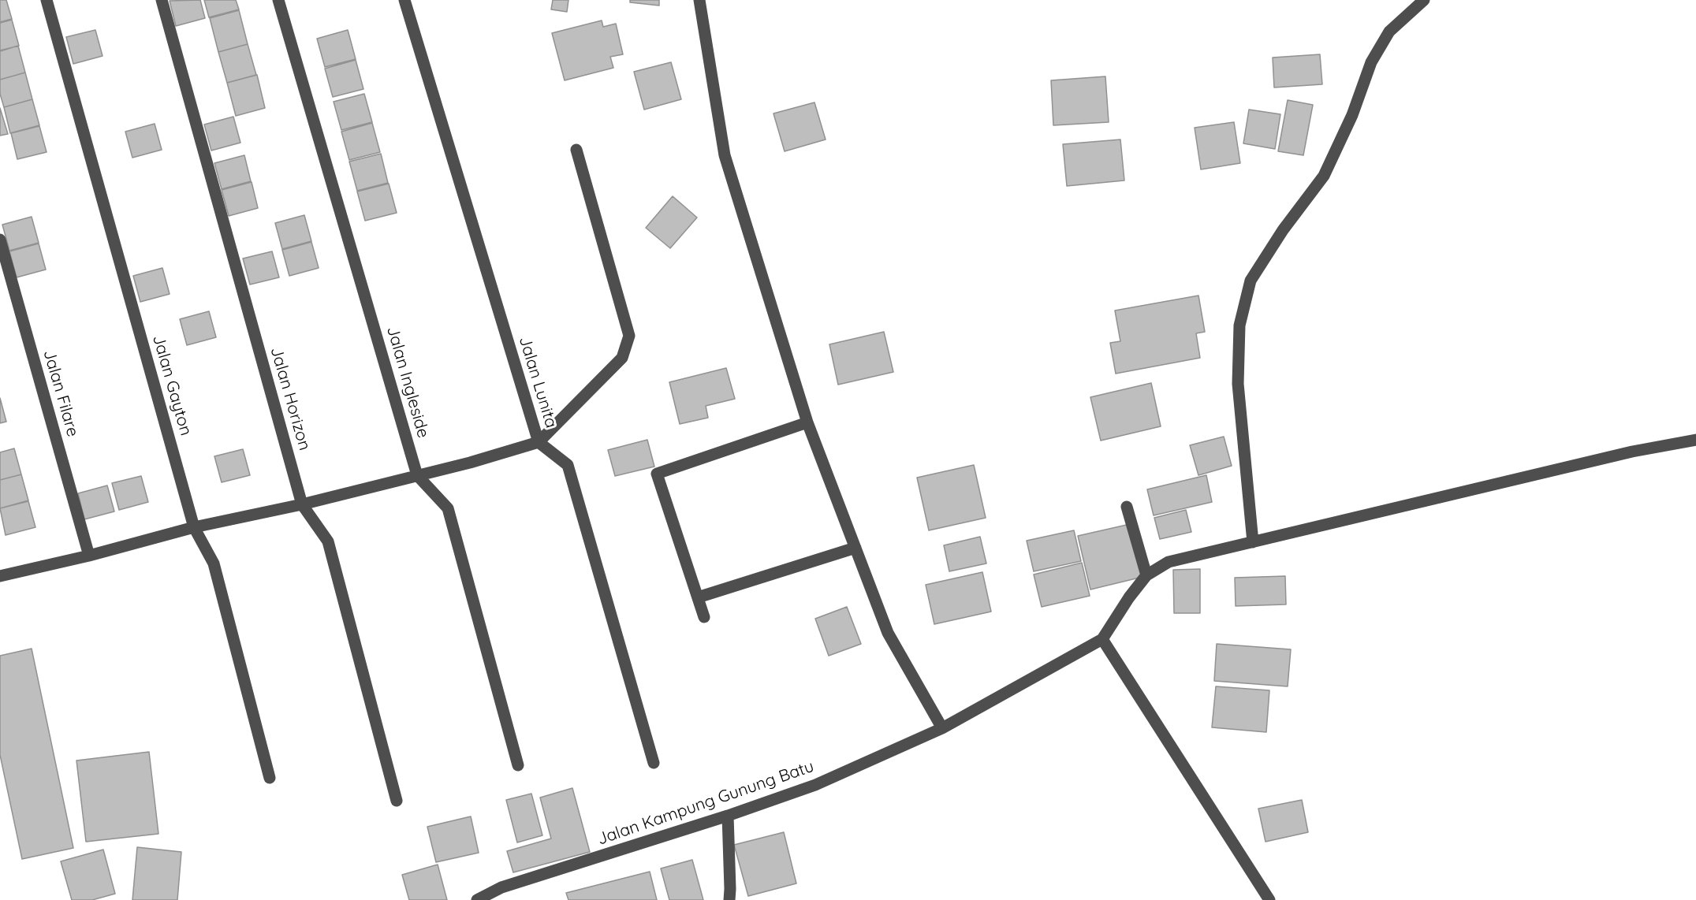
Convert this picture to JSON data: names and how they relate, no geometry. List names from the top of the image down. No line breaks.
{"streets":{"street":["Jalan Ingleside","Jalan Lunita","Jalan Gayton","Jalan Filare","Jalan Horizon","Jalan Kampung Gunung Batu"]}}
